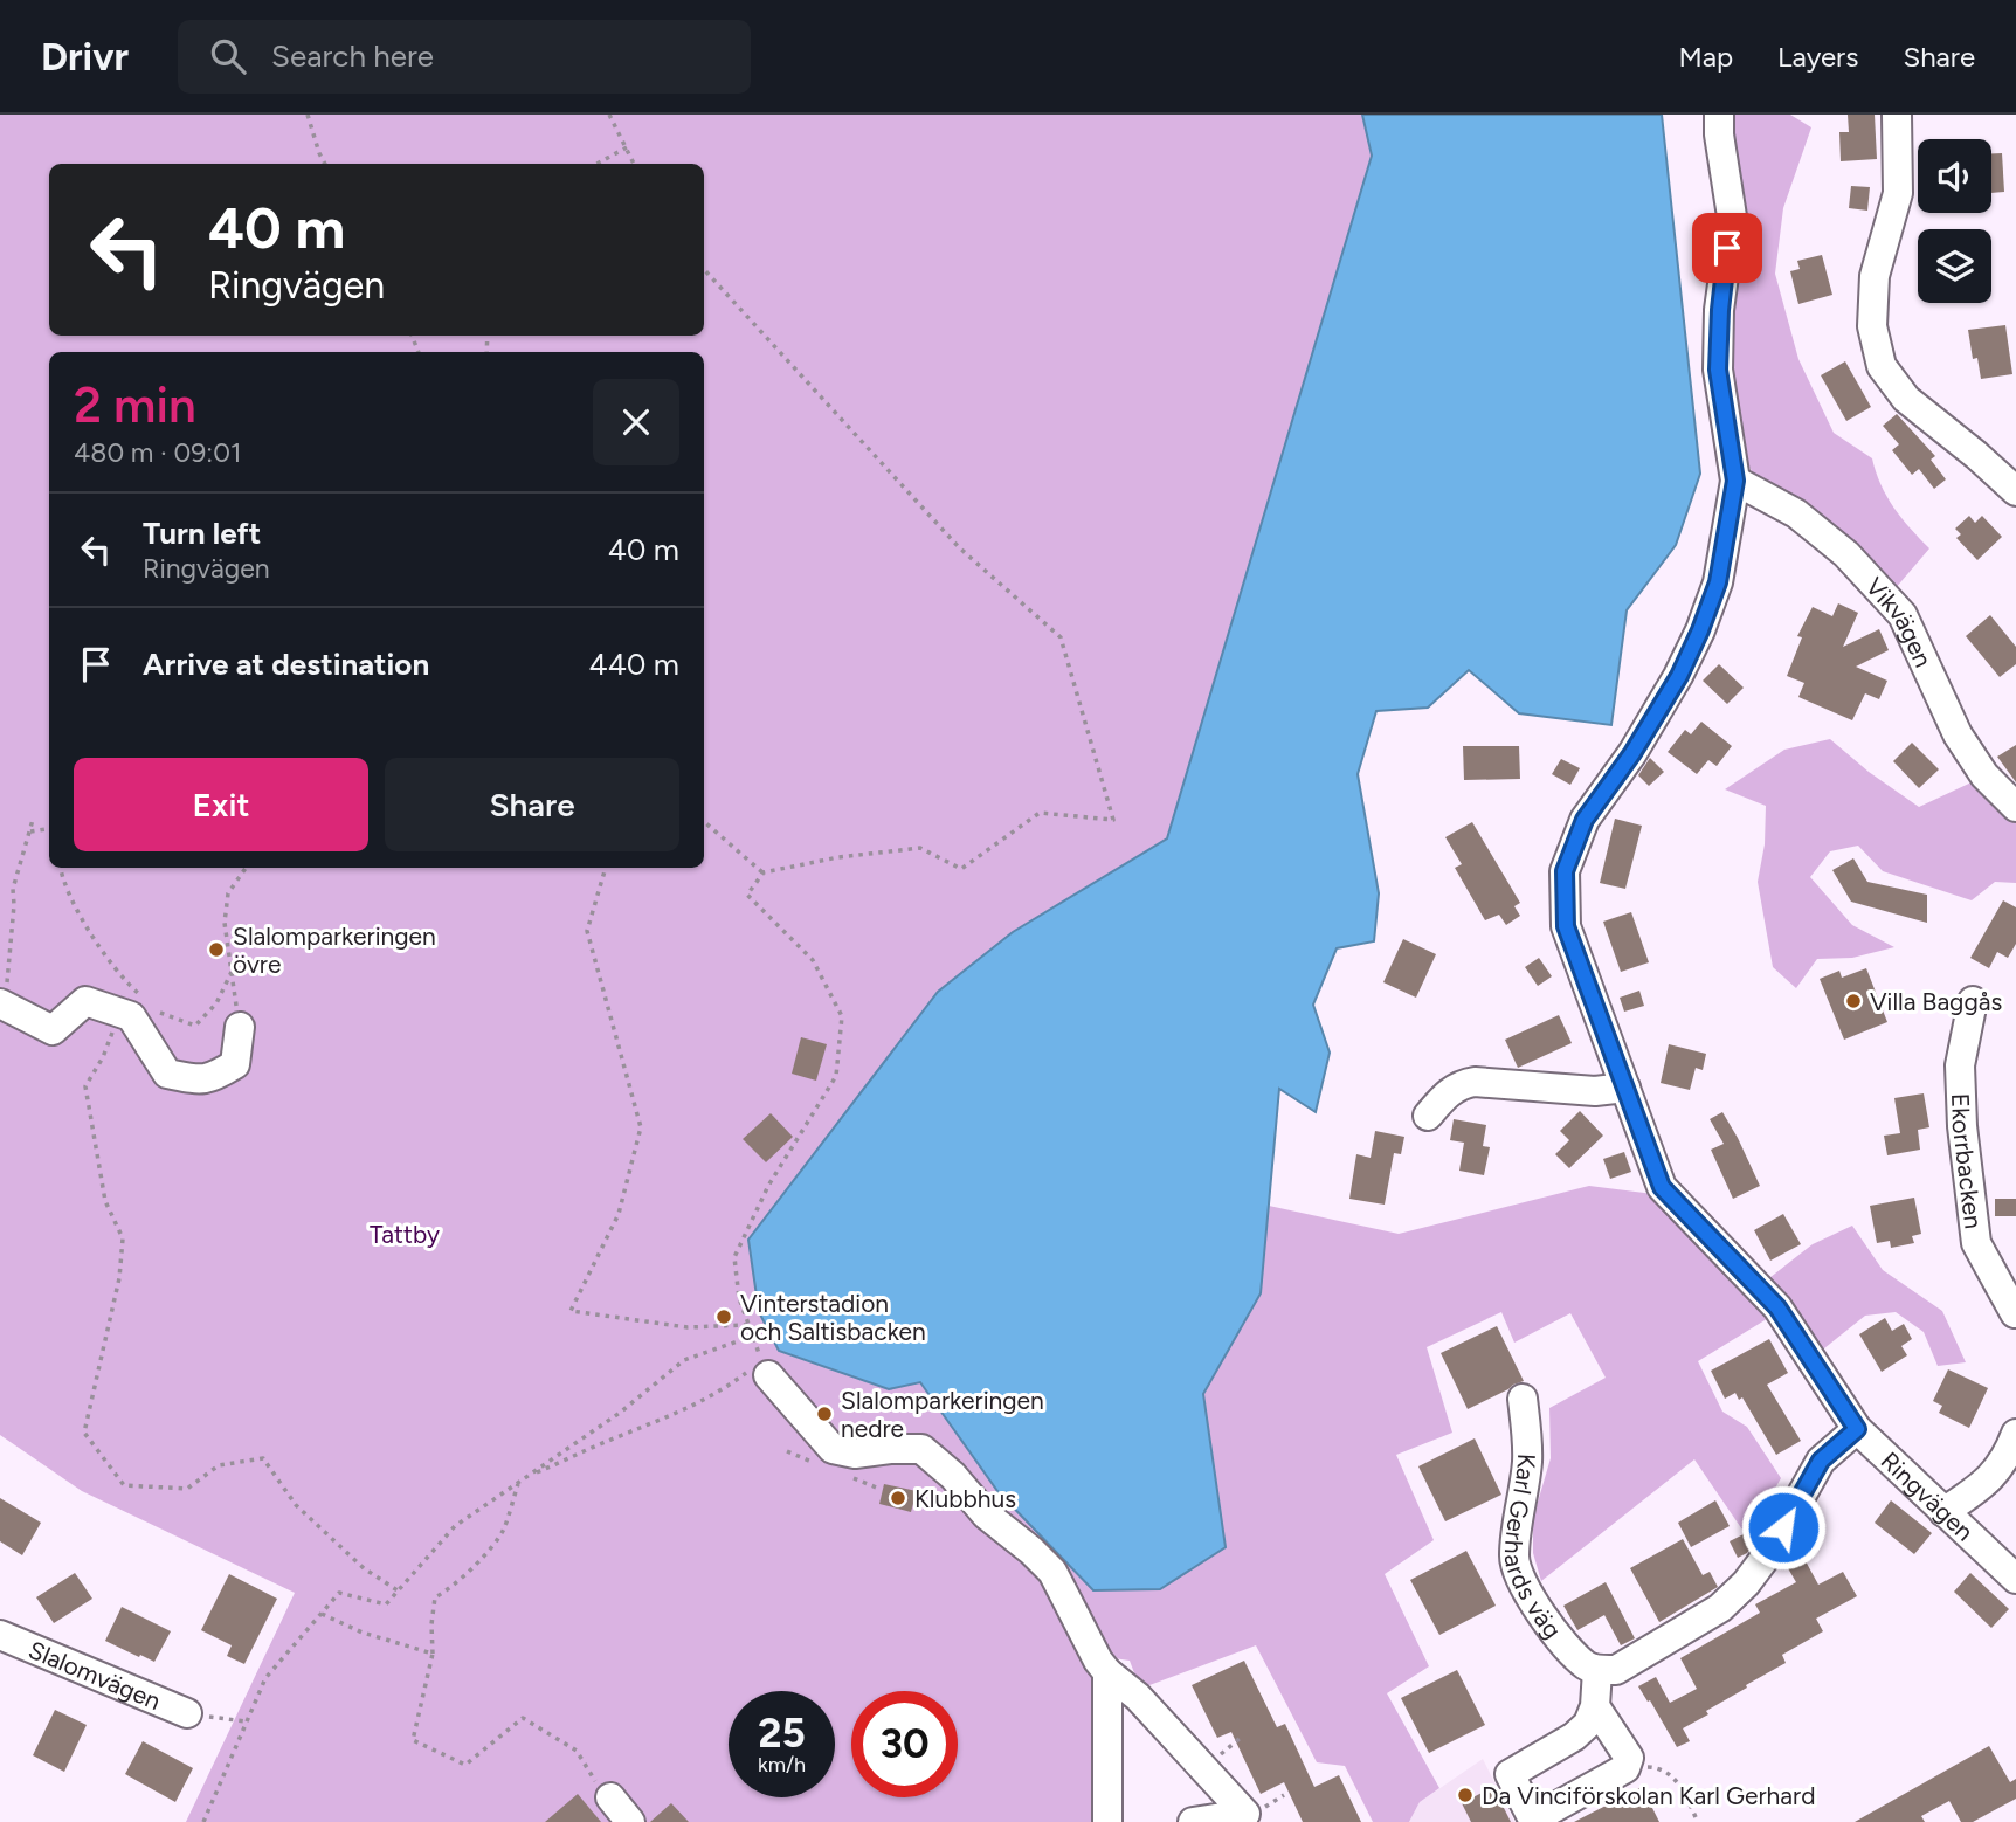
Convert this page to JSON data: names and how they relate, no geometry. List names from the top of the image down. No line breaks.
{"streets":{"street":["Vikvägen","Ekorrbacken","Ringvägen","Karl Gerhards väg","Slalomvägen"]},"crossings":[["Vikvägen","Ringvägen"]],"parks":["Tattby"],"places":["Slalomparkeringen övre","Villa Baggås","Vinterstadion och Saltisbacken","Slalomparkeringen nedre","Klubbhus","Da Vinciförskolan Karl Gerhard"],"page":{"header":"Drivr","search":"Search here","nav":["Map","Layers","Share"],"turn":["40 m","Ringvägen"],"heading":["2 min","480 m · 09:01"],"list":[{"name":"Turn left","note":"Ringvägen","value":"40 m"},{"name":"Arrive at destination","value":"440 m"}],"buttons":["Exit","Share"],"speed":"25 km/h","limit":"30"}}
